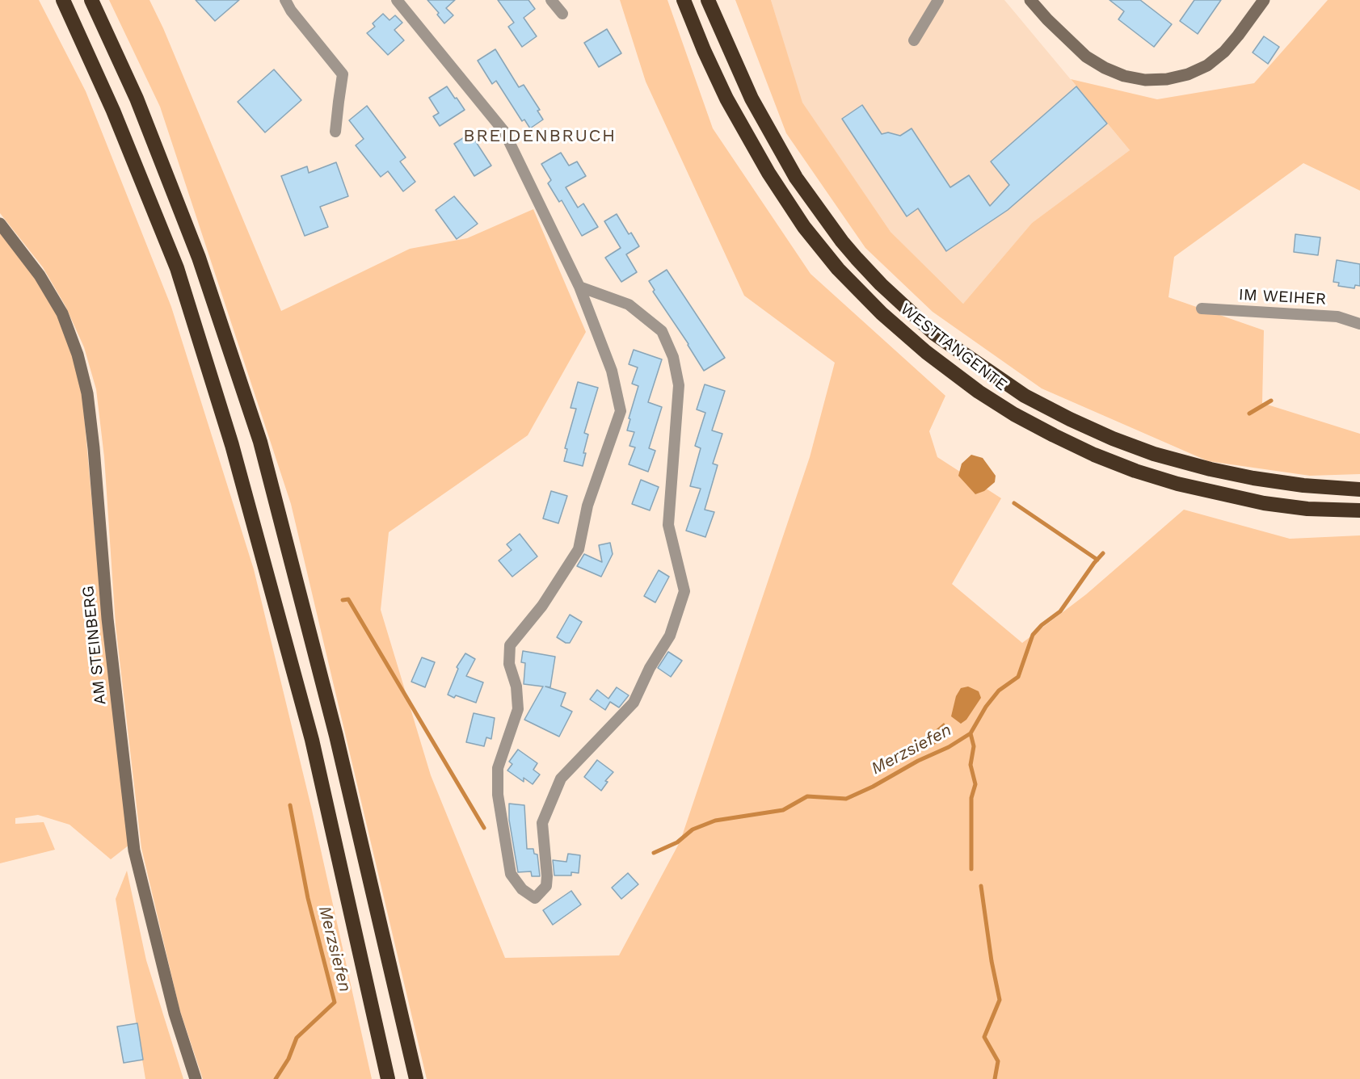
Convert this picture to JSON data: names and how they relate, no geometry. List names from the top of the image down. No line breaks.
{"streets":{"highway":["WESTTANGENTE"],"main road":["AM STEINBERG"],"street":["IM WEIHER"]},"districts":["BREIDENBRUCH"],"water":["Merzsiefen"]}
